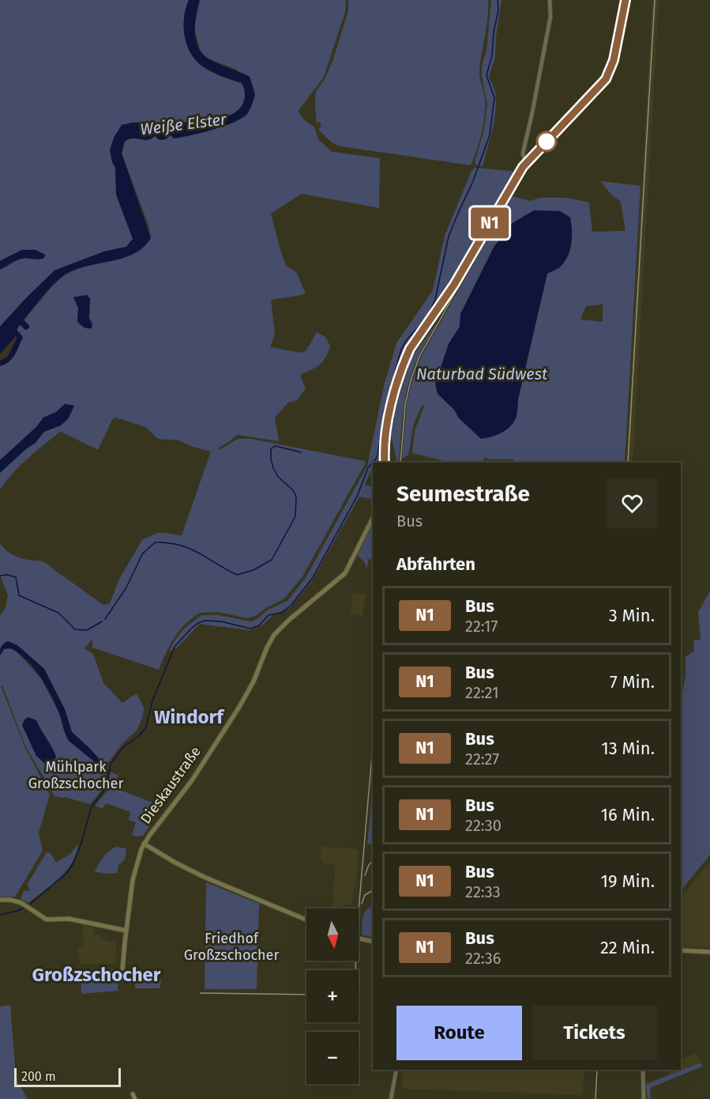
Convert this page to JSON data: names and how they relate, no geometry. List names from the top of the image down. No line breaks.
{"streets":{"main road":["Dieskaustraße"]},"districts":["Windorf","Großzschocher"],"water":["Weiße Elster","Naturbad Südwest"],"parks":["Mühlpark Großzschocher","Friedhof Großzschocher"],"lines":["bus line N1"],"scale_bar":"200 m","north":"bottom","page":{"on_map":"N1","heading":[["Seumestraße","Bus"],"Abfahrten"],"list":[{"mark":"N1","name":"Bus","note":"22:17","value":"3 Min."},{"mark":"N1","name":"Bus","note":"22:21","value":"7 Min."},{"mark":"N1","name":"Bus","note":"22:27","value":"13 Min."},{"mark":"N1","name":"Bus","note":"22:30","value":"16 Min."},{"mark":"N1","name":"Bus","note":"22:33","value":"19 Min."},{"mark":"N1","name":"Bus","note":"22:36","value":"22 Min."}],"map_buttons":["+","−"],"buttons":["Route","Tickets"],"scale":"200 m"}}
